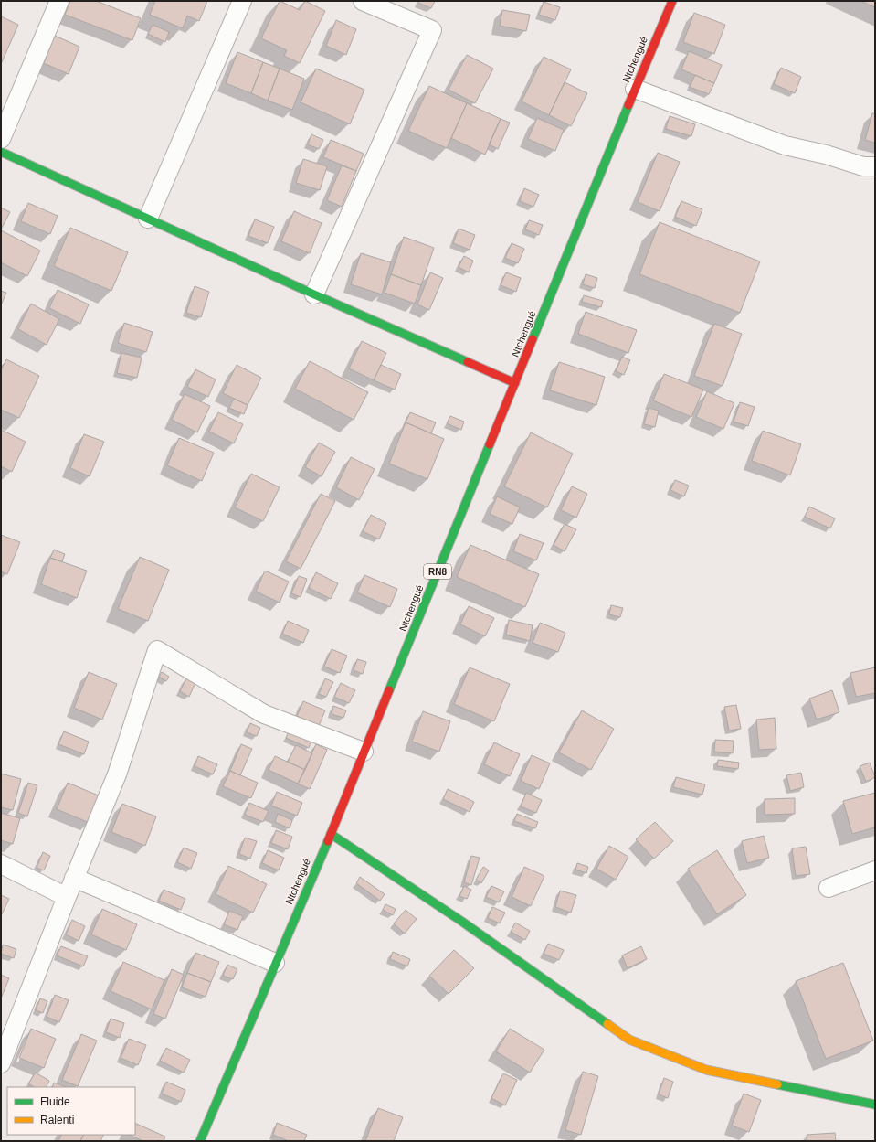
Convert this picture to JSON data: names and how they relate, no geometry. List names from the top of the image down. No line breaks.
{"streets":{"main road":["Ntchengué","RN8"]},"legend":["Fluide","Ralenti"]}
